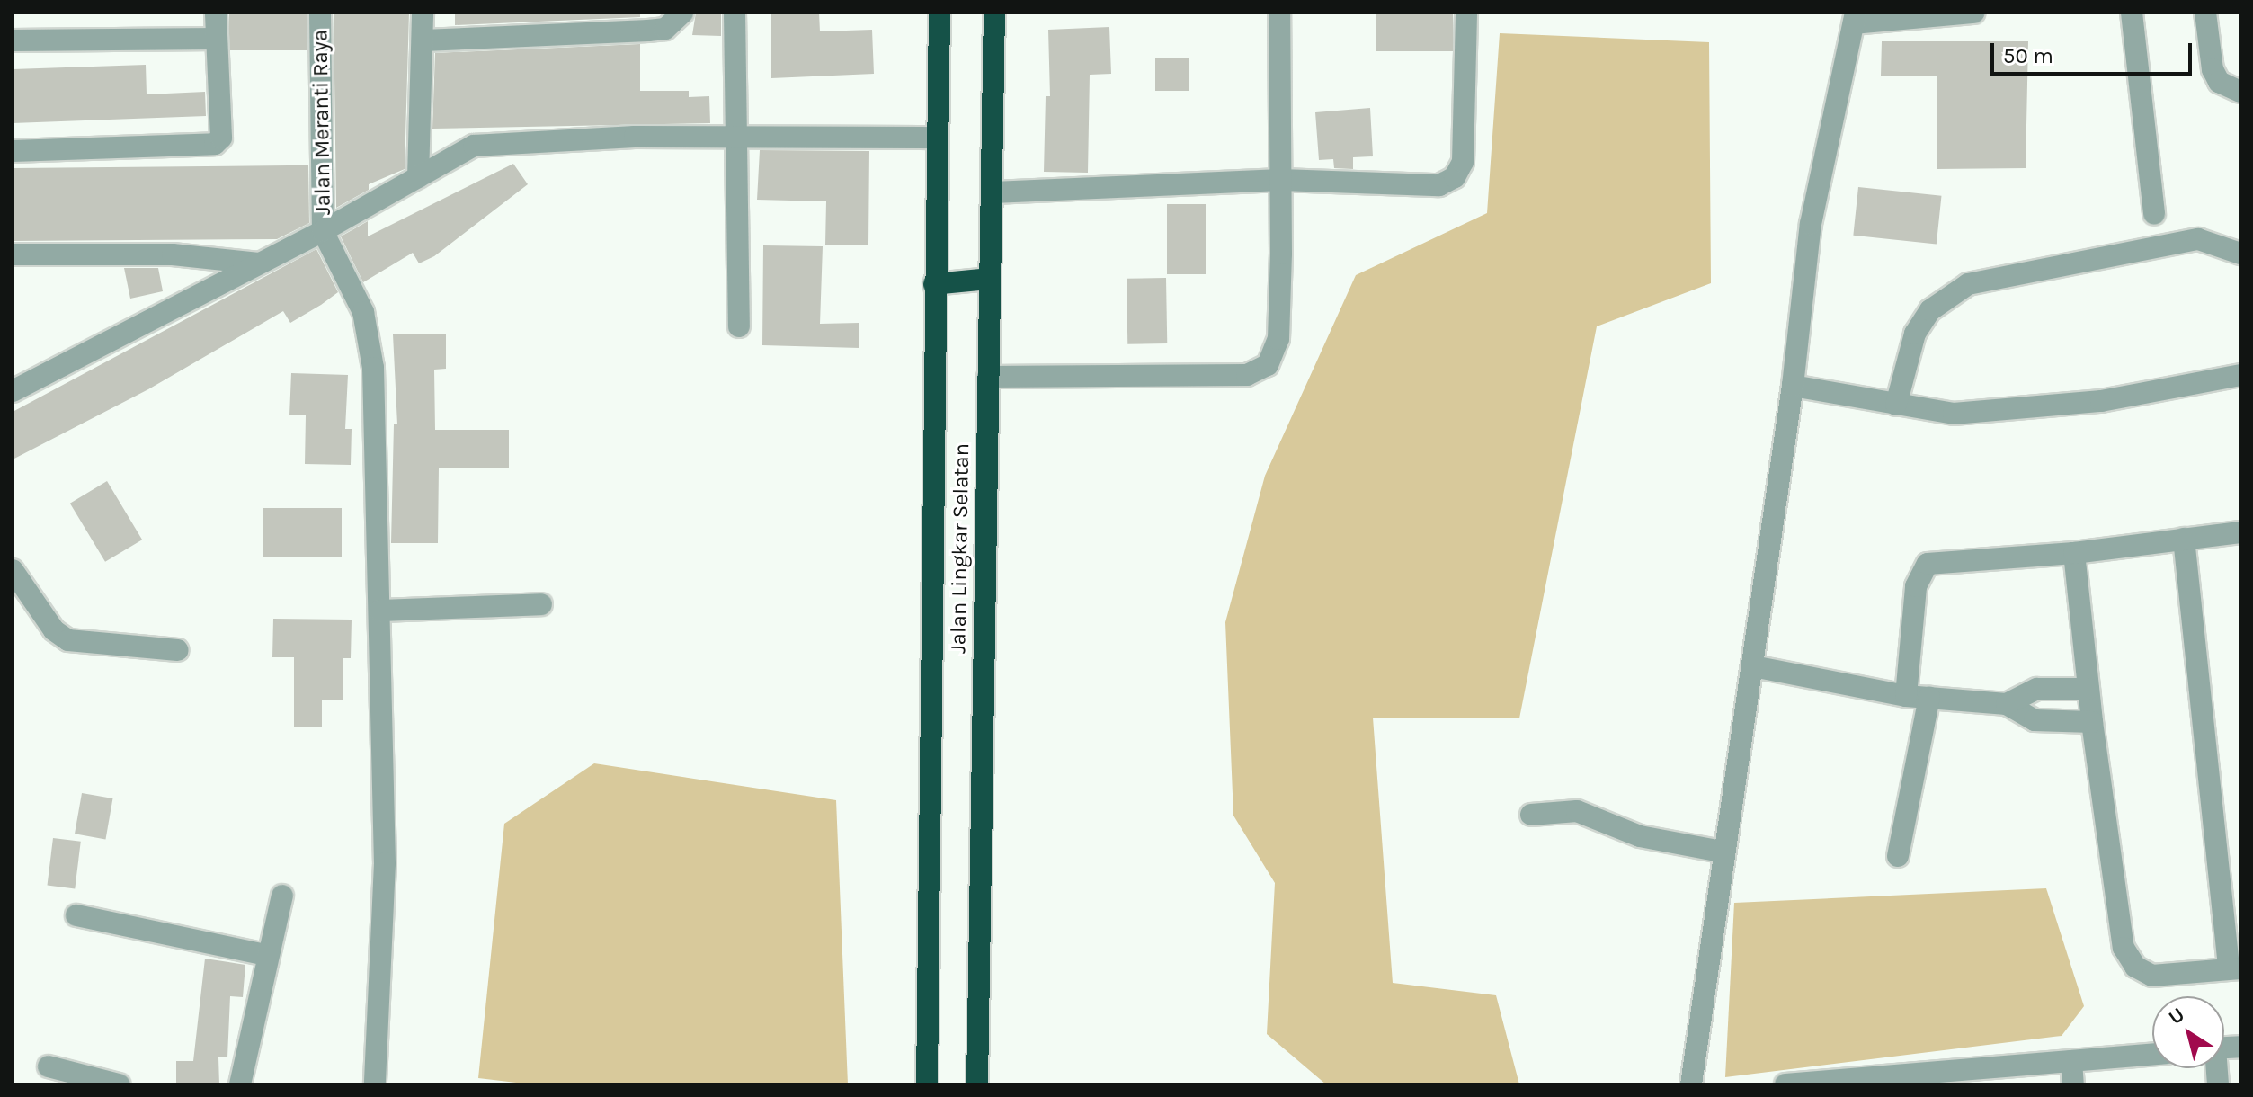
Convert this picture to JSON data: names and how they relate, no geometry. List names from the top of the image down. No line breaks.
{"streets":{"highway":["Jalan Lingkar Selatan"],"street":["Jalan Meranti Raya"]},"scale_bar":"50 m","north":"top left"}
